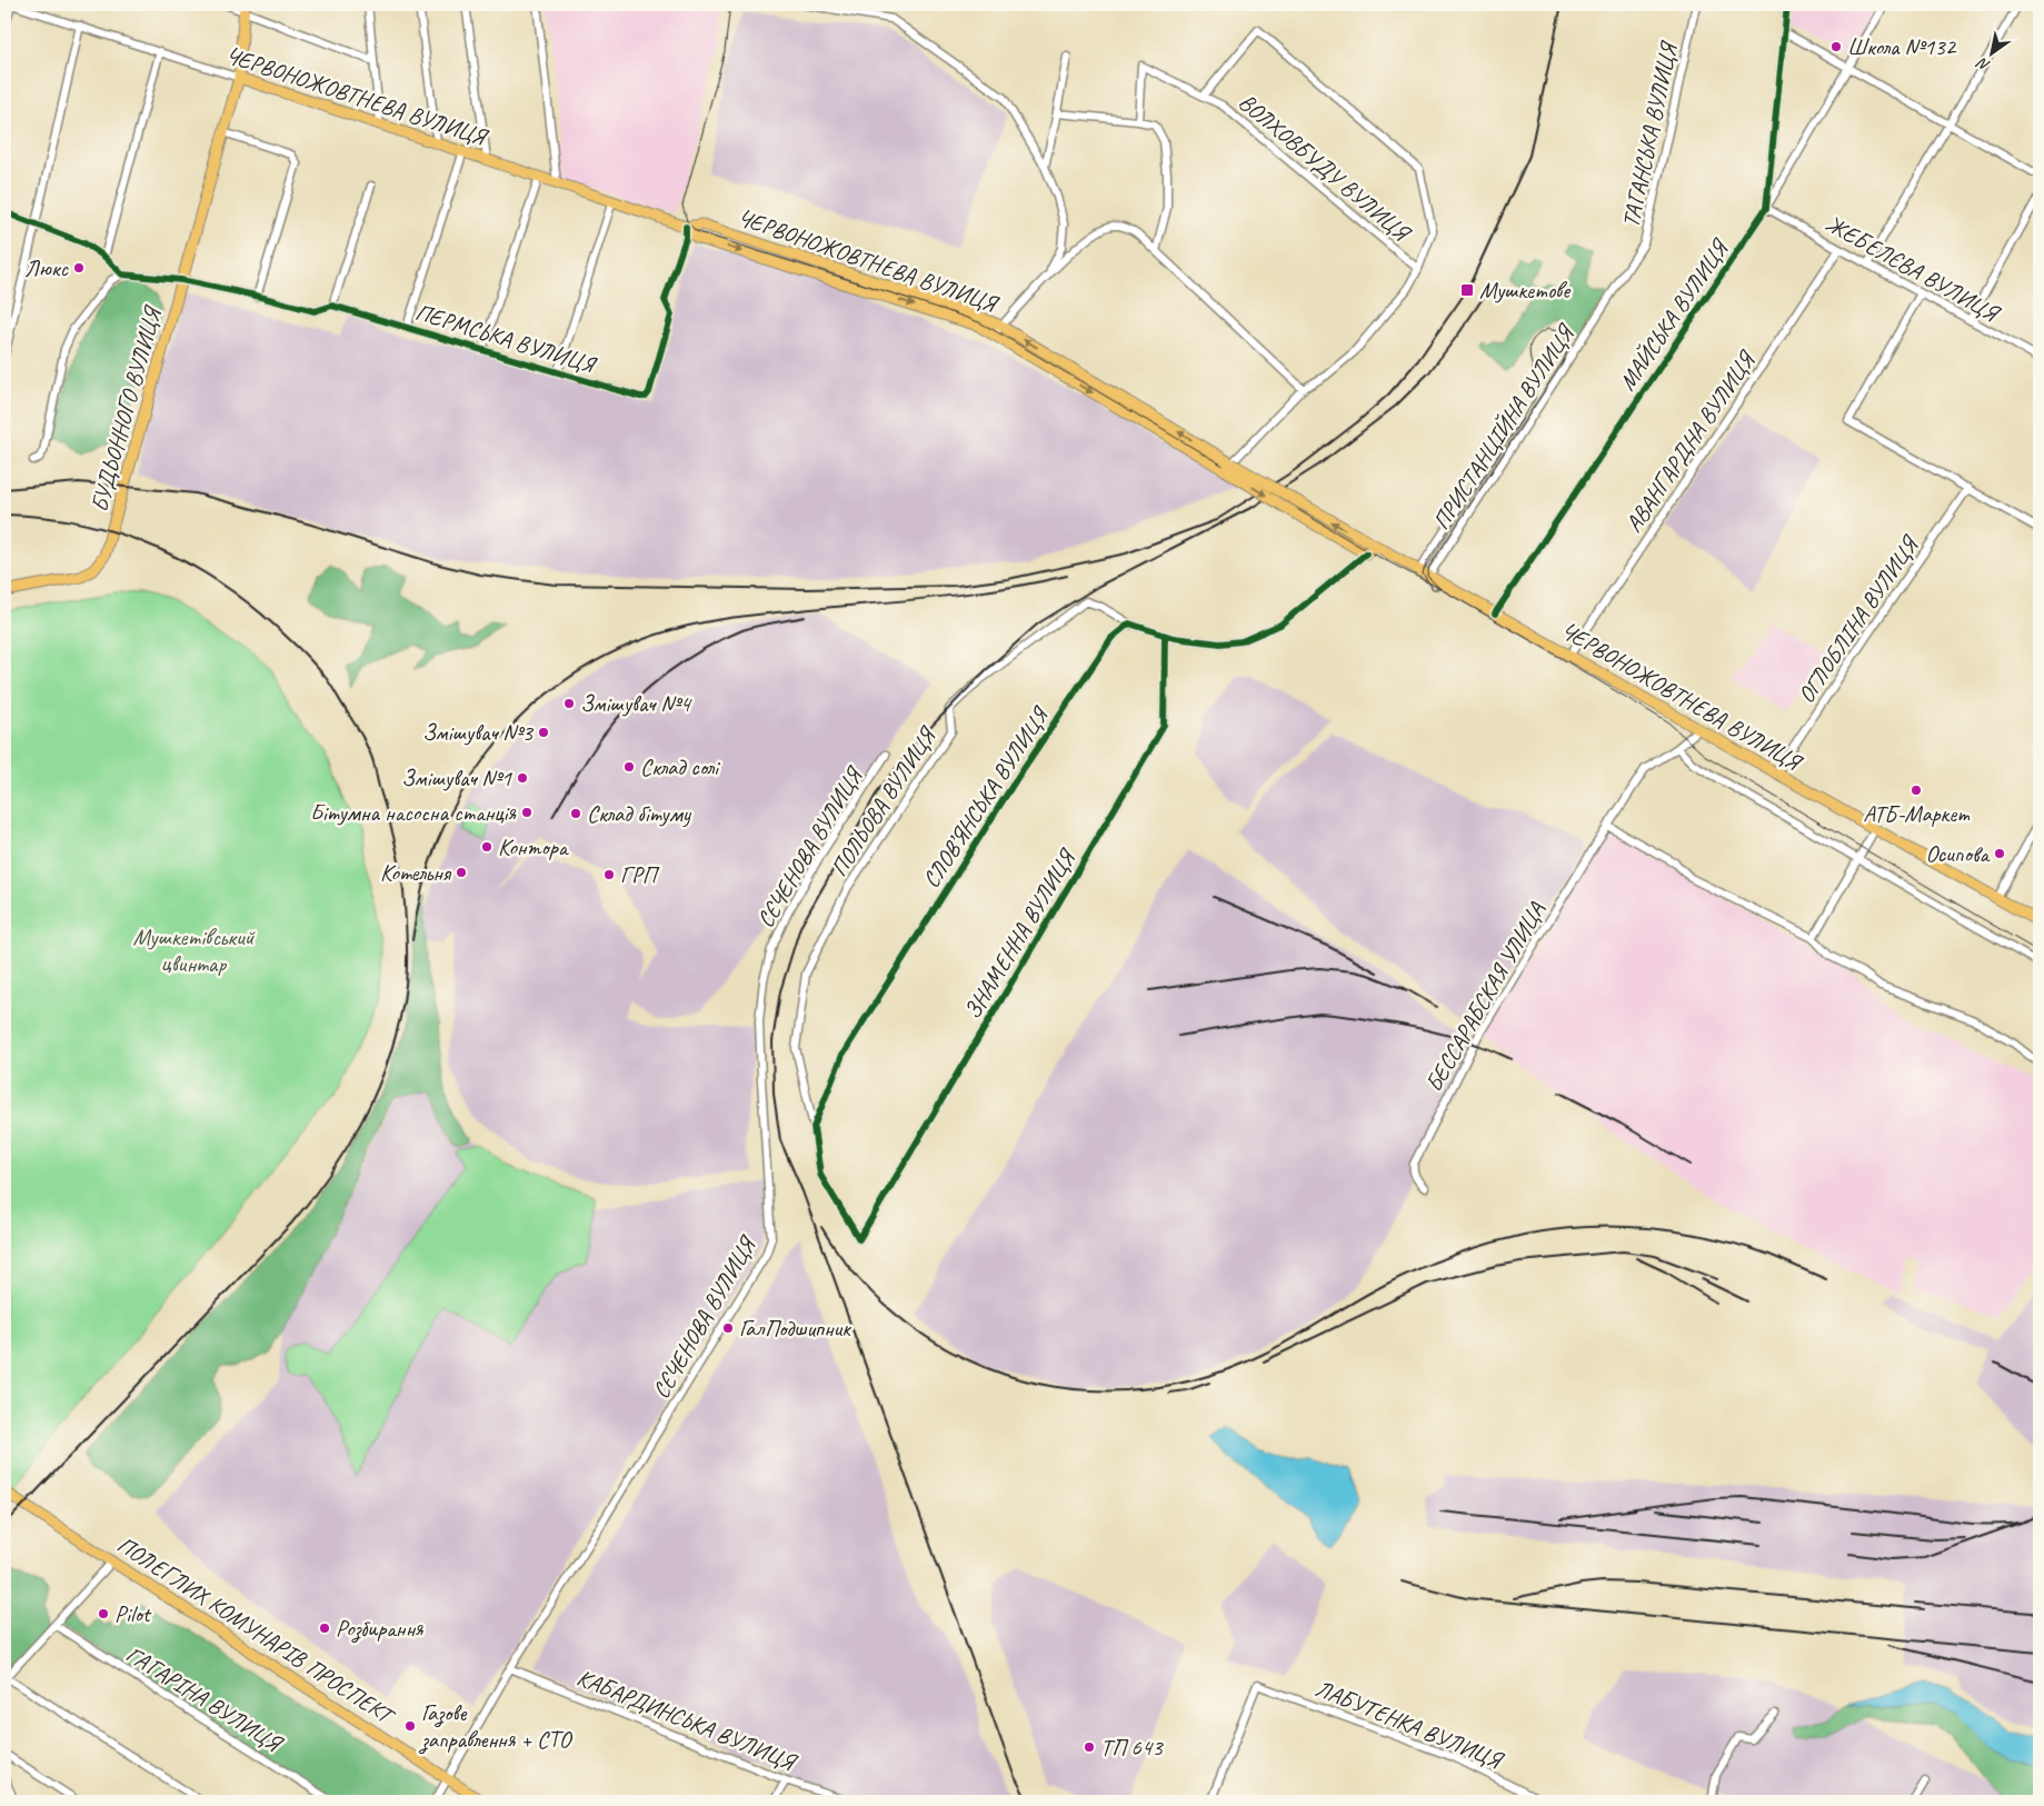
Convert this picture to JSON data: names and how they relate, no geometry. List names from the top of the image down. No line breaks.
{"streets":{"main road":["ЧЕРВОНОЖОВТНЕВА ВУЛИЦЯ","БУДЬОННОГО ВУЛИЦЯ","ПОЛЕГЛИХ КОМУНАРІВ ПРОСПЕКТ"],"street":["ТАГАНСЬКА ВУЛИЦЯ","ВОЛХОВБУДУ ВУЛИЦЯ","ЖЕБЕЛЄВА ВУЛИЦЯ","МАЙСЬКА ВУЛИЦЯ","ПЕРМСЬКА ВУЛИЦЯ","ПРИСТАНЦІЙНА ВУЛИЦЯ","АВАНГАРДНА ВУЛИЦЯ","ОГЛОБЛІНА ВУЛИЦЯ","СЛОВ’ЯНСЬКА ВУЛИЦЯ","ПОЛЬОВА ВУЛИЦЯ","СЄЧЕНОВА ВУЛИЦЯ","ЗНАМЕННА ВУЛИЦЯ","БЕССАРАБСКАЯ УЛИЦА","ГАГАРІНА ВУЛИЦЯ","КАБАРДИНСЬКА ВУЛИЦЯ","ЛАБУТЕНКА ВУЛИЦЯ"]},"crossings":[["ЧЕРВОНОЖОВТНЕВА ВУЛИЦЯ","ВОЛХОВБУДУ ВУЛИЦЯ"],["ЧЕРВОНОЖОВТНЕВА ВУЛИЦЯ","МАЙСЬКА ВУЛИЦЯ"],["ЧЕРВОНОЖОВТНЕВА ВУЛИЦЯ","ПЕРМСЬКА ВУЛИЦЯ"],["ЧЕРВОНОЖОВТНЕВА ВУЛИЦЯ","БУДЬОННОГО ВУЛИЦЯ"],["ЧЕРВОНОЖОВТНЕВА ВУЛИЦЯ","ПРИСТАНЦІЙНА ВУЛИЦЯ"],["ЧЕРВОНОЖОВТНЕВА ВУЛИЦЯ","АВАНГАРДНА ВУЛИЦЯ"],["ЧЕРВОНОЖОВТНЕВА ВУЛИЦЯ","ОГЛОБЛІНА ВУЛИЦЯ"],["ЧЕРВОНОЖОВТНЕВА ВУЛИЦЯ","БЕССАРАБСКАЯ УЛИЦА"],["ТАГАНСЬКА ВУЛИЦЯ","ПРИСТАНЦІЙНА ВУЛИЦЯ"],["ЖЕБЕЛЄВА ВУЛИЦЯ","МАЙСЬКА ВУЛИЦЯ"],["ЖЕБЕЛЄВА ВУЛИЦЯ","АВАНГАРДНА ВУЛИЦЯ"],["ПЕРМСЬКА ВУЛИЦЯ","БУДЬОННОГО ВУЛИЦЯ"],["СЛОВ’ЯНСЬКА ВУЛИЦЯ","ПОЛЬОВА ВУЛИЦЯ"],["СЛОВ’ЯНСЬКА ВУЛИЦЯ","ЗНАМЕННА ВУЛИЦЯ"],["ПОЛЬОВА ВУЛИЦЯ","ЗНАМЕННА ВУЛИЦЯ"],["СЄЧЕНОВА ВУЛИЦЯ","ПОЛЕГЛИХ КОМУНАРІВ ПРОСПЕКТ"],["СЄЧЕНОВА ВУЛИЦЯ","КАБАРДИНСЬКА ВУЛИЦЯ"]],"parks":["Мушкетівський цвинтар"],"places":{"other":["Школа №132","Люкс","Змішувач №4","Змішувач №3","Склад солі","Змішувач №1","АТБ-Маркет","Бітумна насосна станція","Склад бітуму","Контора","Осипова","Котельня","ГРП","ГалПодшипник","Pilot","Розбирання","Газове заправлення + СТО","ТП 643"],"transit":["Мушкетове"]},"north":"bottom left"}
